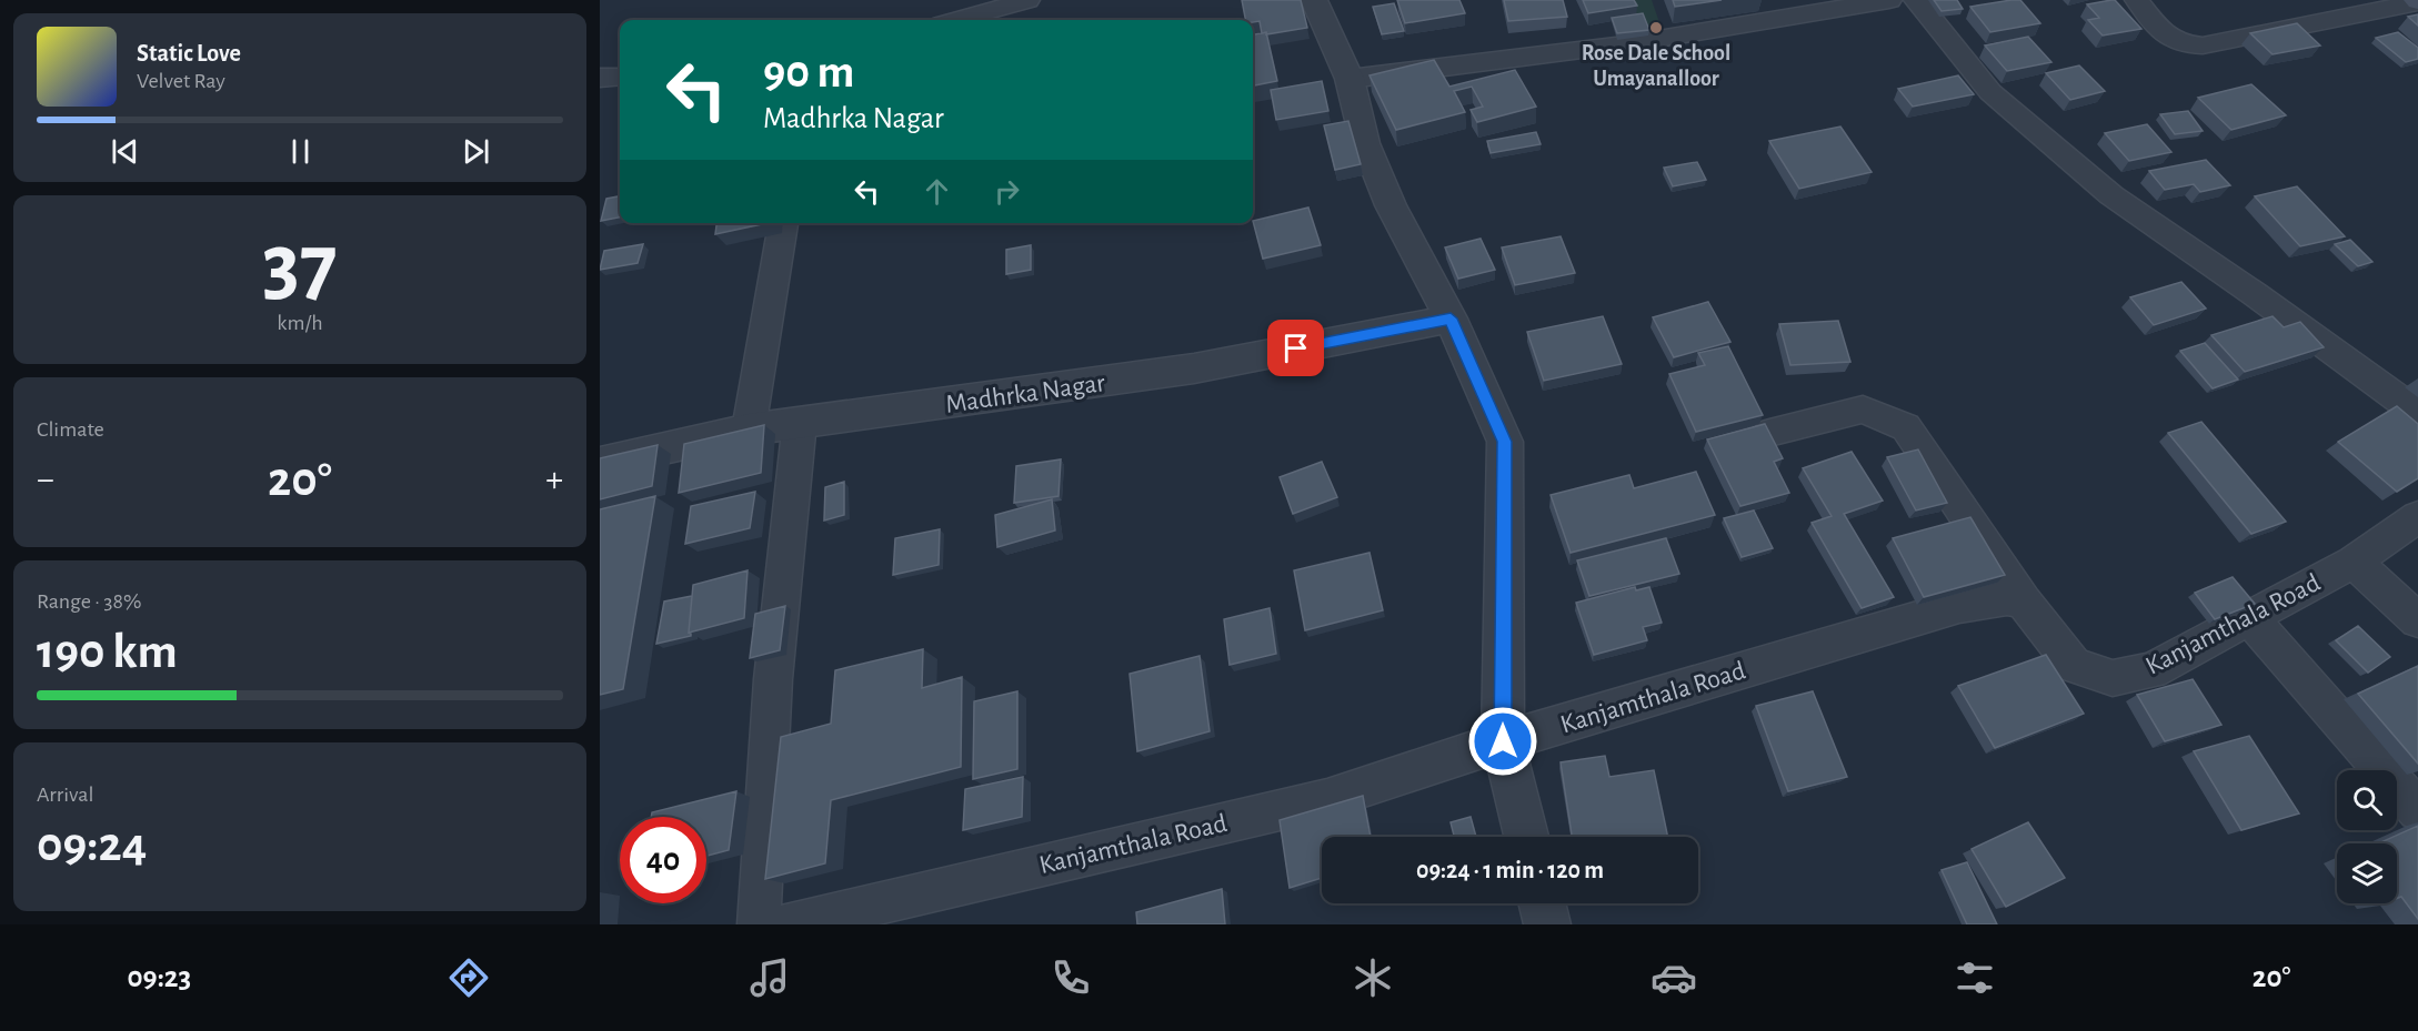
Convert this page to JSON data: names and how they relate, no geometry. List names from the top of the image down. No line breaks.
{"streets":{"street":["Madhrka Nagar","Kanjamthala Road"]},"places":["Rose Dale School Umayanalloor"],"page":{"turn":["90 m","Madhrka Nagar"],"song":["Static Love","Velvet Ray"],"tile":[["37","km/h"],"Climate",["Range · 38%","190 km"],["Arrival","09:24"]],"heat":["−","20°","+"],"limit":"40","trip":"09:24 · 1 min · 120 m","tabs":["09:23","20°"]}}
